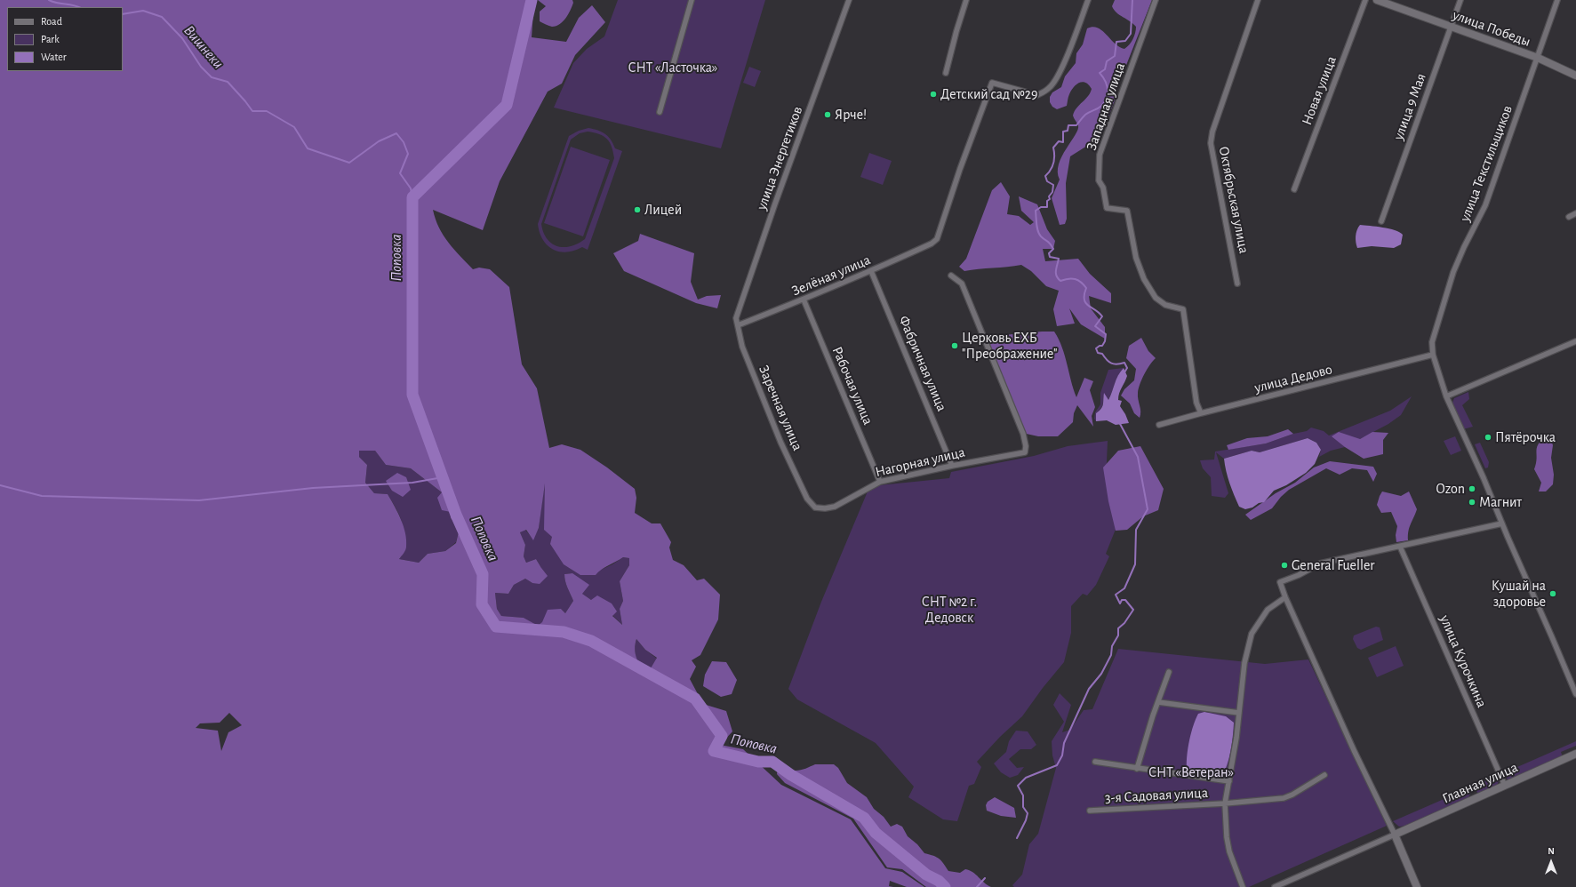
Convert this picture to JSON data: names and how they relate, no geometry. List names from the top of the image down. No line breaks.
{"streets":{"street":["улица Победы","Новая улица","Западная улица","улица 9 Мая","улица Энергетиков","улица Текстильщиков","Октябрьская улица","Зелёная улица","Фабричная улица","улица Дедово","Рабочая улица","Заречная улица","Нагорная улица","улица Курочкина","Главная улица","3-я Садовая улица"]},"crossings":[["улица Победы","улица 9 Мая"],["улица Победы","улица Текстильщиков"],["Западная улица","улица Дедово"],["улица Энергетиков","Зелёная улица"],["улица Энергетиков","Заречная улица"],["улица Текстильщиков","улица Дедово"],["Зелёная улица","Фабричная улица"],["Зелёная улица","Рабочая улица"],["Зелёная улица","Заречная улица"],["Фабричная улица","Нагорная улица"],["Рабочая улица","Нагорная улица"],["Заречная улица","Нагорная улица"],["улица Курочкина","Главная улица"]],"water":["Вишнеки","Поповка"],"parks":["СНТ «Ласточка»","СНТ №2 г. Дедовск","СНТ «Ветеран»"],"places":["Детский сад №29","Ярче!","Лицей","Церковь ЕХБ \"Преображение\"","Пятёрочка","Ozon","Магнит","General Fueller","Кушай на здоровье"],"legend":["Road","Park","Water"],"north":"top"}
